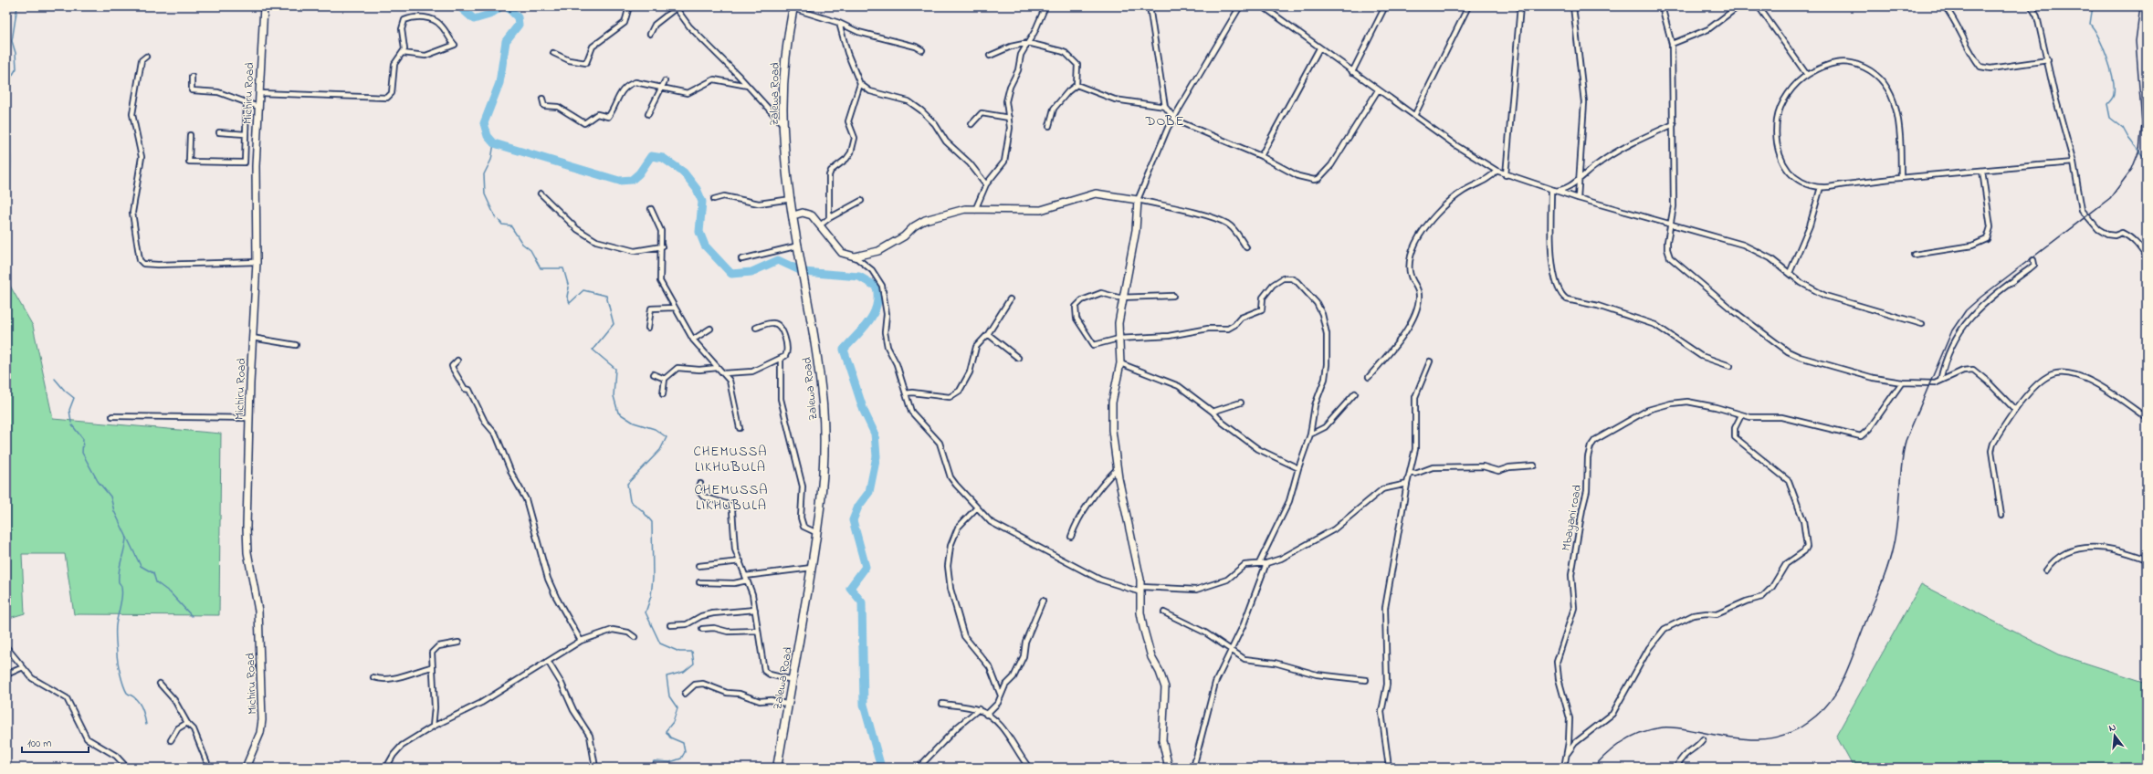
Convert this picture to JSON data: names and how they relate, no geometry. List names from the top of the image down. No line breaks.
{"streets":{"highway":["Zalewa Road"],"street":["Michiru Road","Mbayani road"]},"districts":["DOBE","CHEMUSSA LIKHUBULA","CHEMUSSA LIKHUBULA"],"scale_bar":"100 m","north":"top"}
